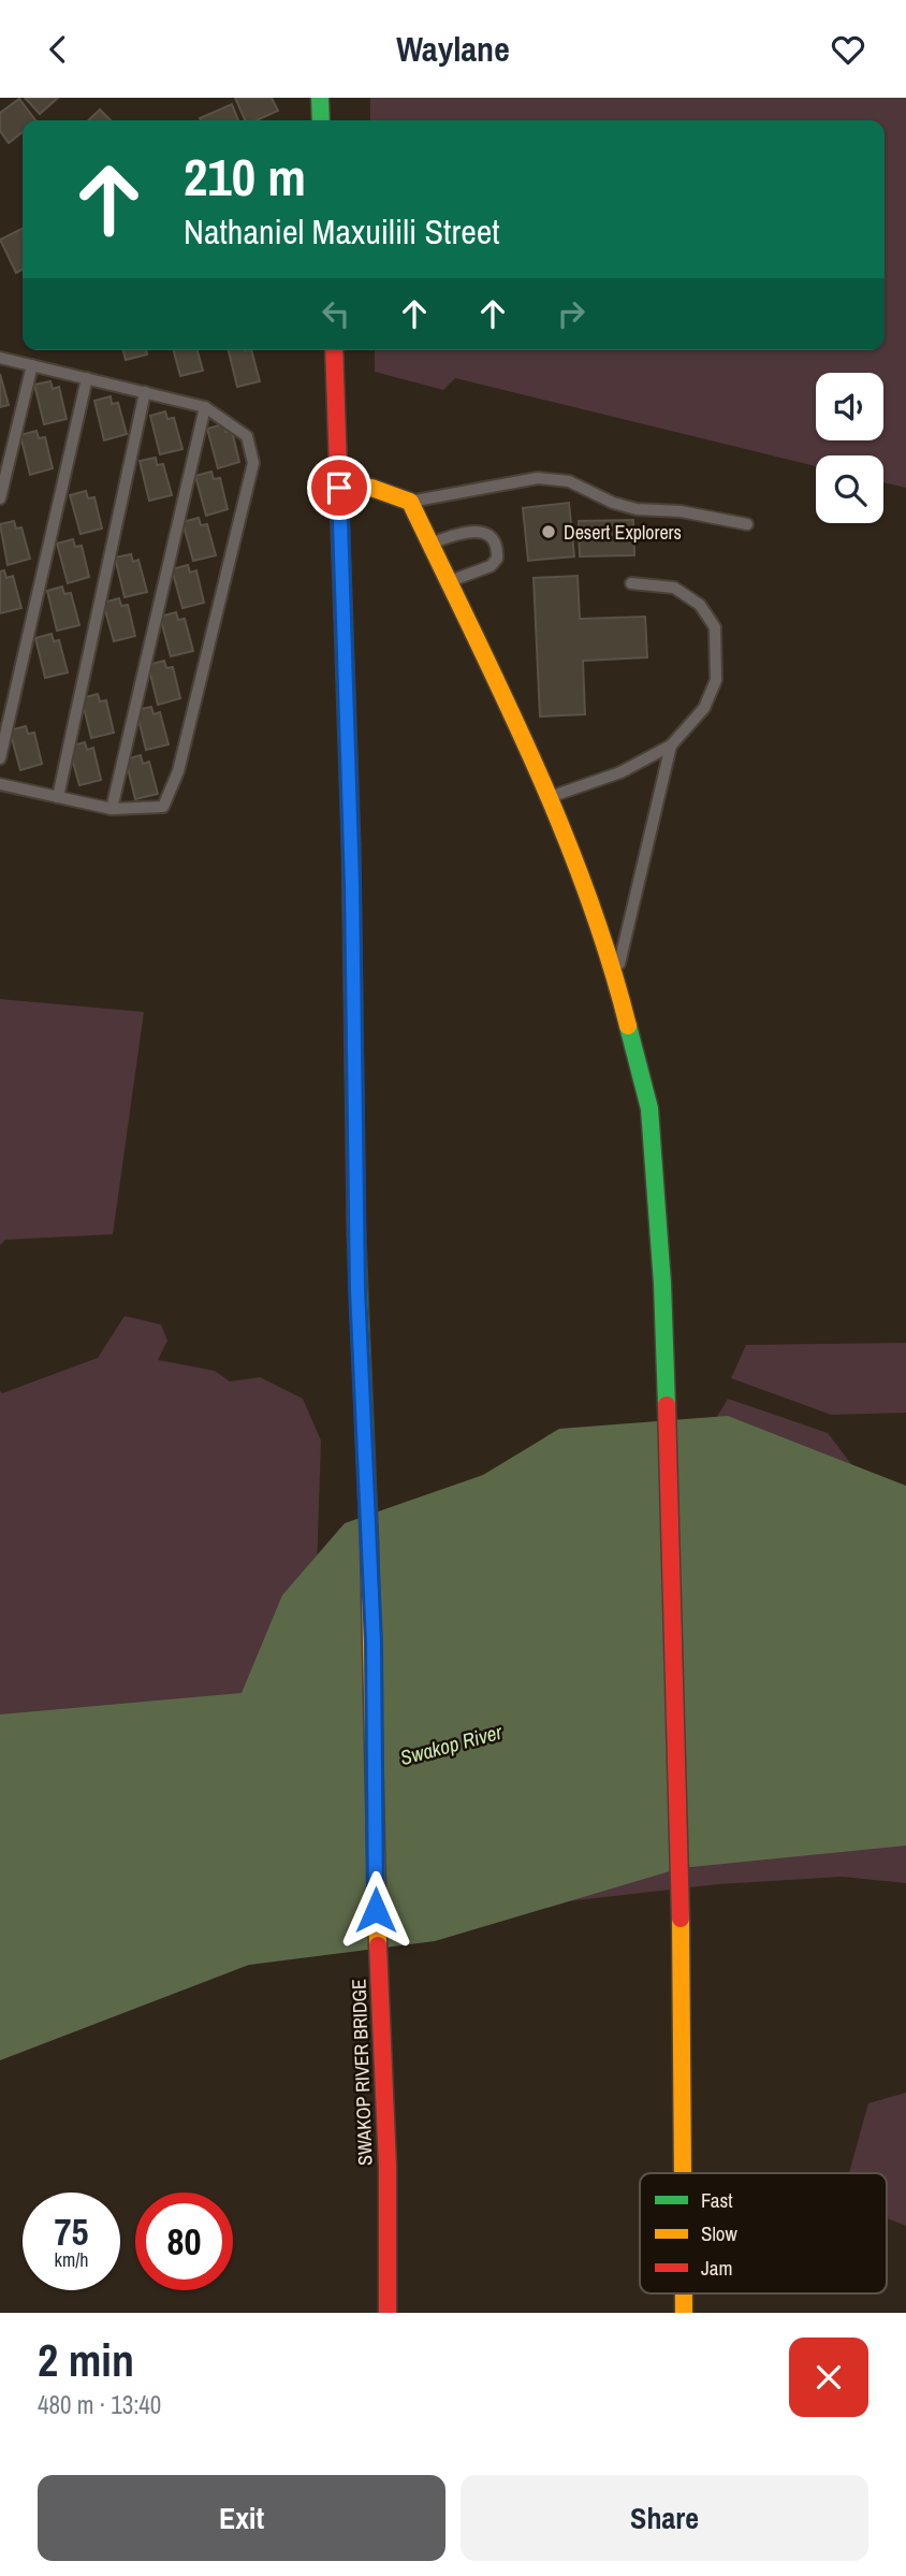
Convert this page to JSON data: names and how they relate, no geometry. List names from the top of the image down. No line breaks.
{"streets":{"main road":["SWAKOP RIVER BRIDGE"]},"water":["Swakop River"],"places":["Desert Explorers"],"legend":["Fast","Slow","Jam"],"page":{"header":"Waylane","turn":["210 m","Nathaniel Maxuilili Street"],"speed":"75 km/h","limit":"80","heading":["2 min","480 m · 13:40"],"buttons":["Exit","Share"]}}
